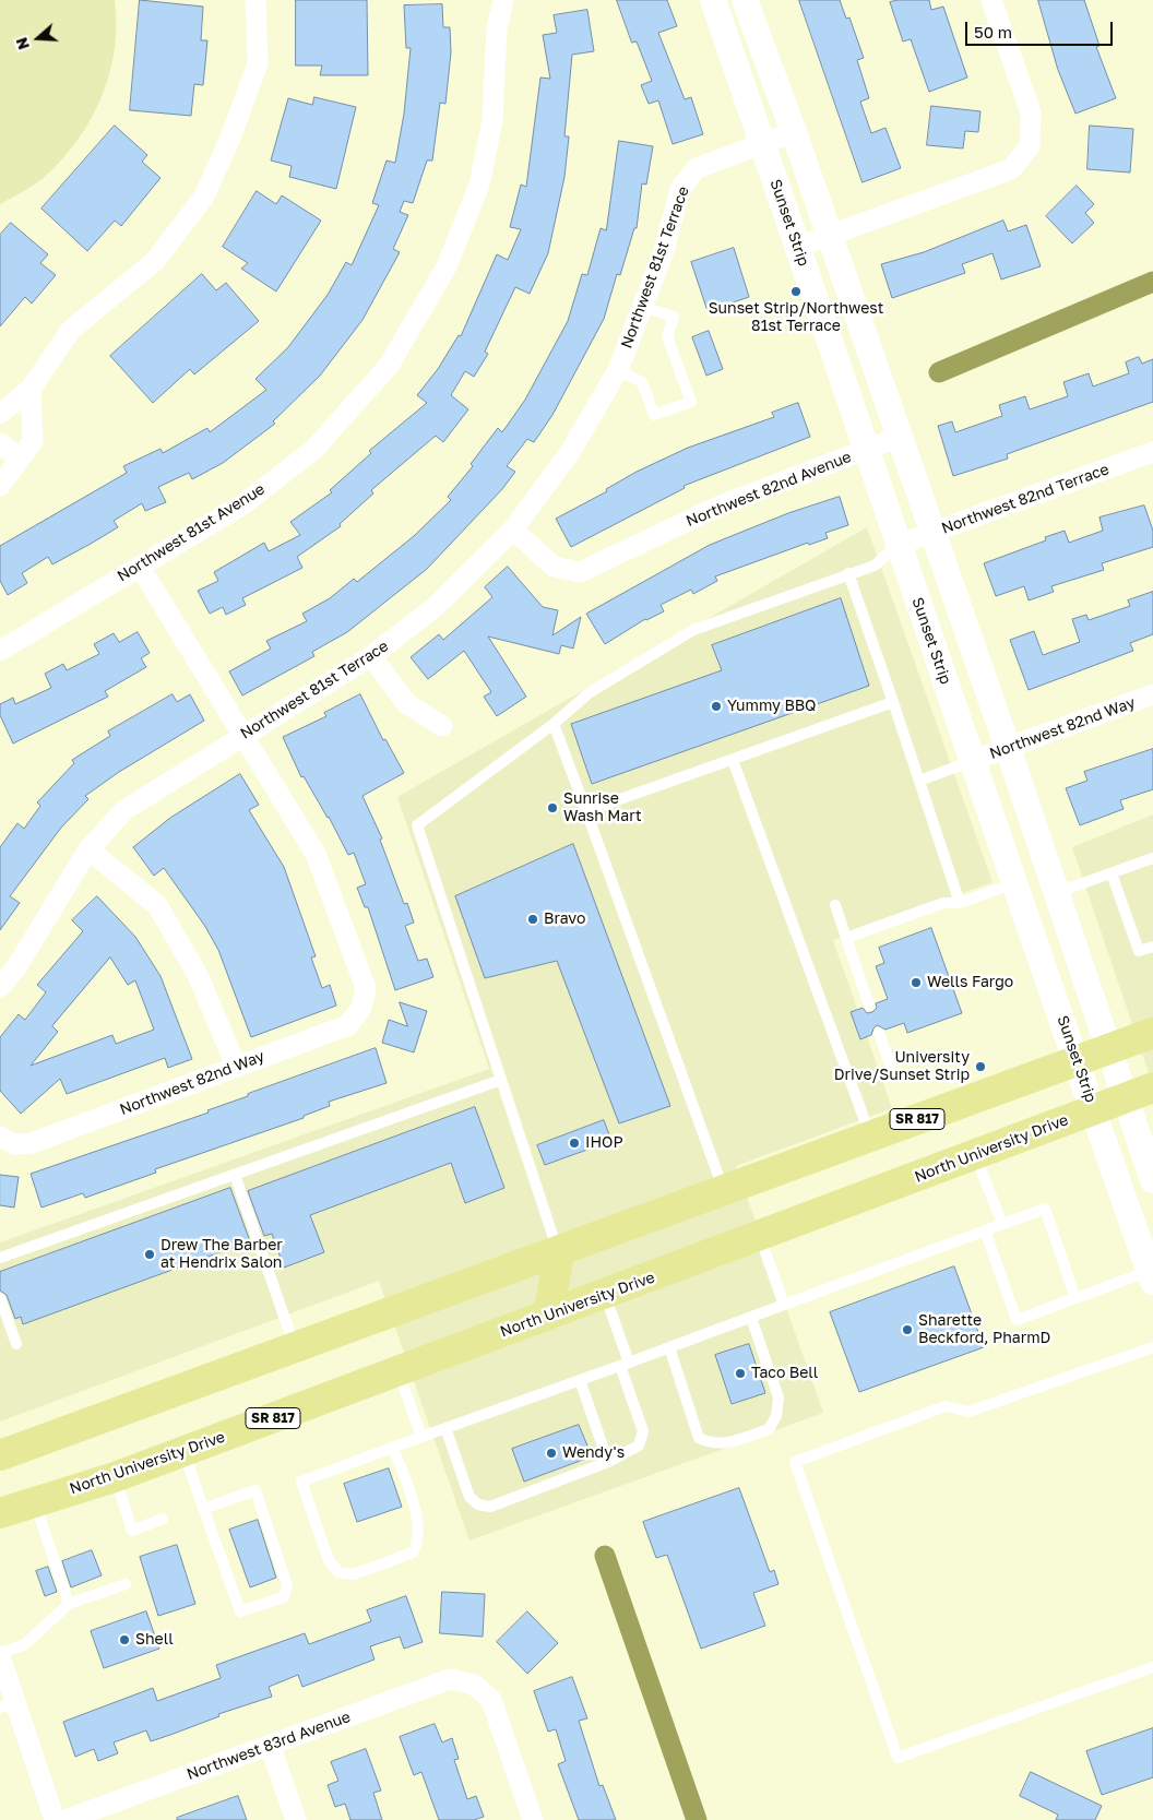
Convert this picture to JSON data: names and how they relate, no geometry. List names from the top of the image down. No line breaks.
{"streets":{"main road":["SR 817","North University Drive"],"street":["Sunset Strip","Northwest 81st Terrace","Northwest 82nd Avenue","Northwest 82nd Terrace","Northwest 81st Avenue","Northwest 82nd Way","Northwest 83rd Avenue"]},"crossings":[["Sunset Strip","Northwest 81st Terrace"],["Sunset Strip","Northwest 82nd Avenue"],["Sunset Strip","Northwest 82nd Terrace"],["Sunset Strip","Northwest 82nd Way"],["Sunset Strip","SR 817"],["Sunset Strip","North University Drive"],["Northwest 81st Terrace","Northwest 82nd Avenue"],["Northwest 81st Terrace","Northwest 82nd Way"]],"places":["Sunset Strip/Northwest 81st Terrace","Yummy BBQ","Sunrise Wash Mart","Bravo","Wells Fargo","University Drive/Sunset Strip","IHOP","Drew The Barber at Hendrix Salon","Sharette Beckford, PharmD","Taco Bell","Wendy's","Shell"],"scale_bar":"50 m","north":"left"}
